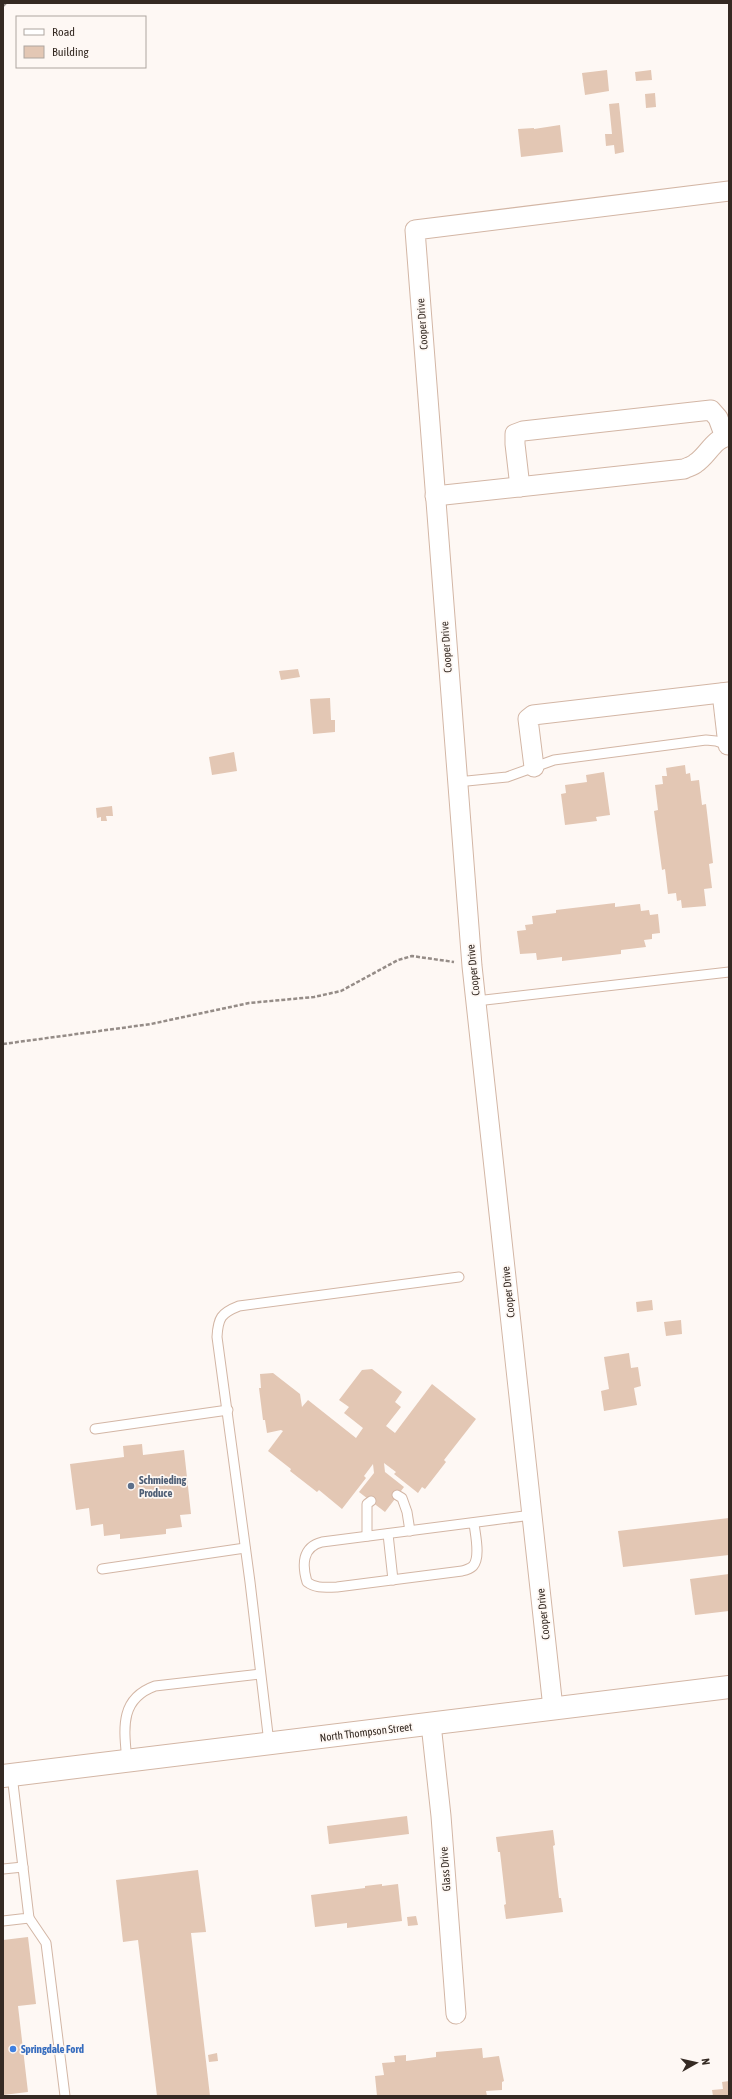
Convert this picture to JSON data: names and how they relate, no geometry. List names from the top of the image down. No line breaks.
{"streets":{"main road":["North Thompson Street"],"street":["Cooper Drive","Glass Drive"]},"crossings":[["Cooper Drive","North Thompson Street"],["North Thompson Street","Glass Drive"]],"places":["Schmieding Produce","Springdale Ford"],"legend":["Road","Building"],"north":"right"}
